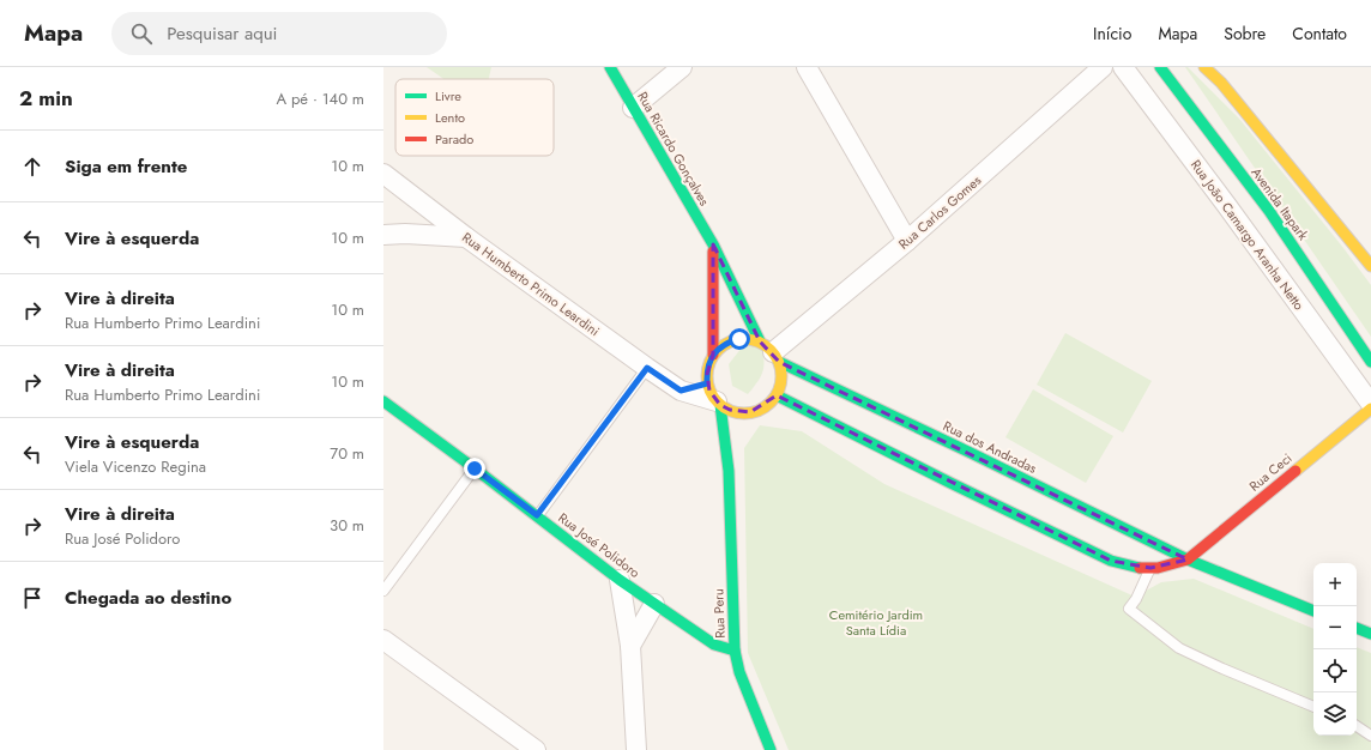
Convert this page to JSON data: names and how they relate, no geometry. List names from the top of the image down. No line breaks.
{"streets":{"street":["Rua Ricardo Gonçalves","Avenida Itapark","Rua Carlos Gomes","Rua João Camargo Aranha Netto","Rua Humberto Primo Leardini","Rua dos Andradas","Rua Ceci","Rua José Polidoro","Rua Peru"]},"crossings":[["Rua Ricardo Gonçalves","Rua Carlos Gomes"],["Rua Ricardo Gonçalves","Rua Humberto Primo Leardini"],["Rua Ricardo Gonçalves","Rua dos Andradas"],["Rua Ricardo Gonçalves","Rua Peru"],["Rua Carlos Gomes","Rua Humberto Primo Leardini"],["Rua Carlos Gomes","Rua dos Andradas"],["Rua Carlos Gomes","Rua Peru"],["Rua Humberto Primo Leardini","Rua dos Andradas"],["Rua Humberto Primo Leardini","Rua Peru"],["Rua dos Andradas","Rua Ceci"],["Rua dos Andradas","Rua Peru"],["Rua José Polidoro","Rua Peru"]],"parks":["Cemitério Jardim Santa Lídia"],"legend":["Livre","Lento","Parado"],"page":{"header":"Mapa","search":"Pesquisar aqui","nav":["Início","Mapa","Sobre","Contato"],"heading":["2 min","A pé · 140 m"],"list":[["Siga em frente","10 m"],["Vire à esquerda","10 m"],["Vire à direita","Rua Humberto Primo Leardini","10 m"],["Vire à direita","Rua Humberto Primo Leardini","10 m"],["Vire à esquerda","Viela Vicenzo Regina","70 m"],["Vire à direita","Rua José Polidoro","30 m"],"Chegada ao destino"],"map_buttons":["+","−"]}}
